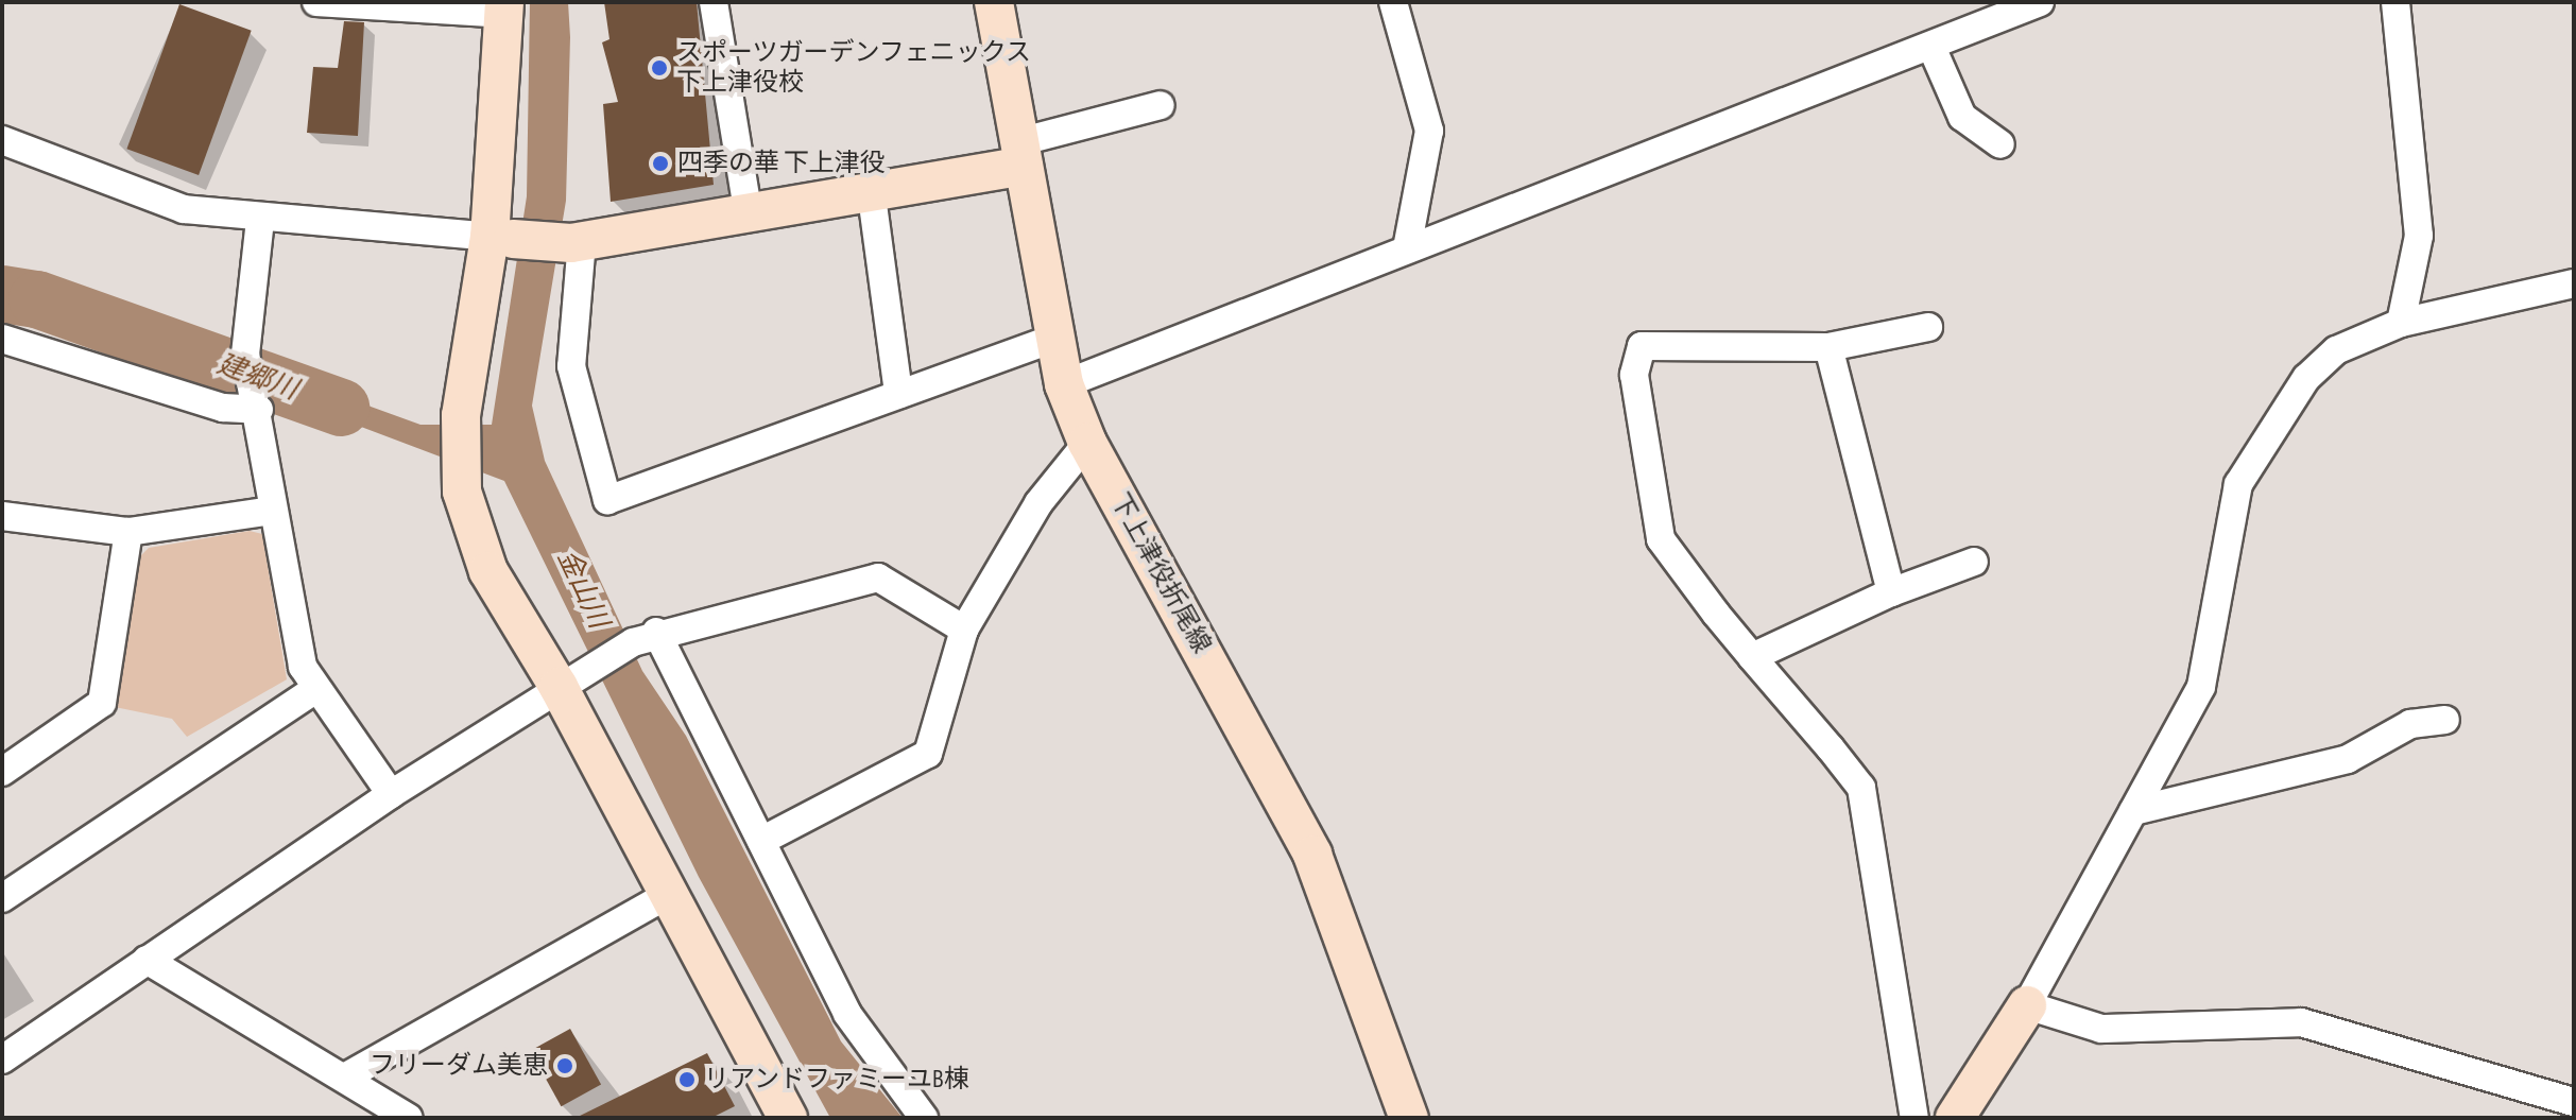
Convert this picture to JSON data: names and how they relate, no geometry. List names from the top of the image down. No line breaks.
{"streets":{"street":["下上津役折尾線"]},"water":["建郷川","金山川"],"places":["スポーツガーデンフェニックス 下上津役校","四季の華 下上津役","フリーダム美恵","リアンドファミーユB棟"]}
